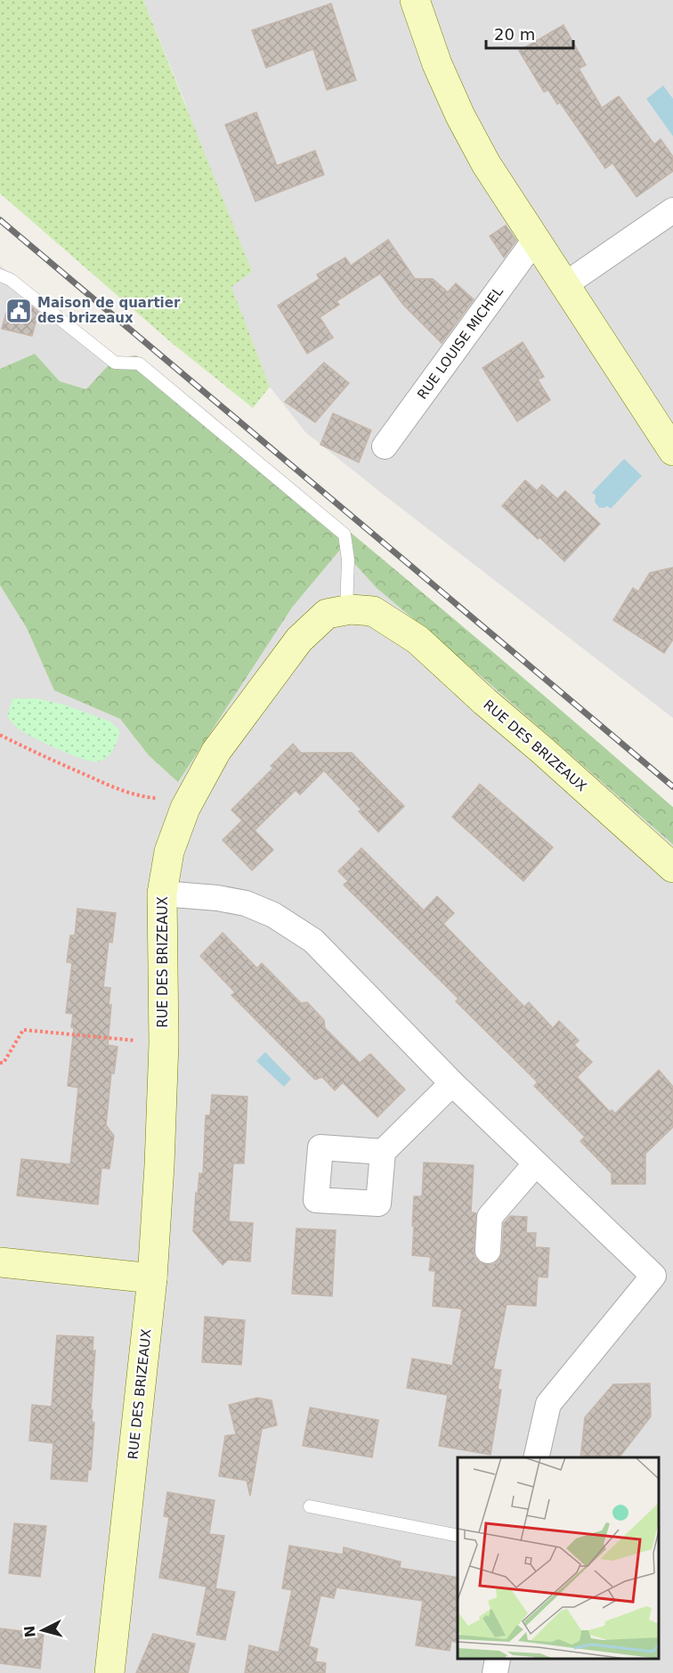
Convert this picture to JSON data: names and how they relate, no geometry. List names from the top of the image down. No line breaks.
{"streets":{"street":["RUE LOUISE MICHEL","RUE DES BRIZEAUX"]},"places":{"public building":["Maison de quartier des brizeaux"]},"scale_bar":"20 m","north":"left"}
